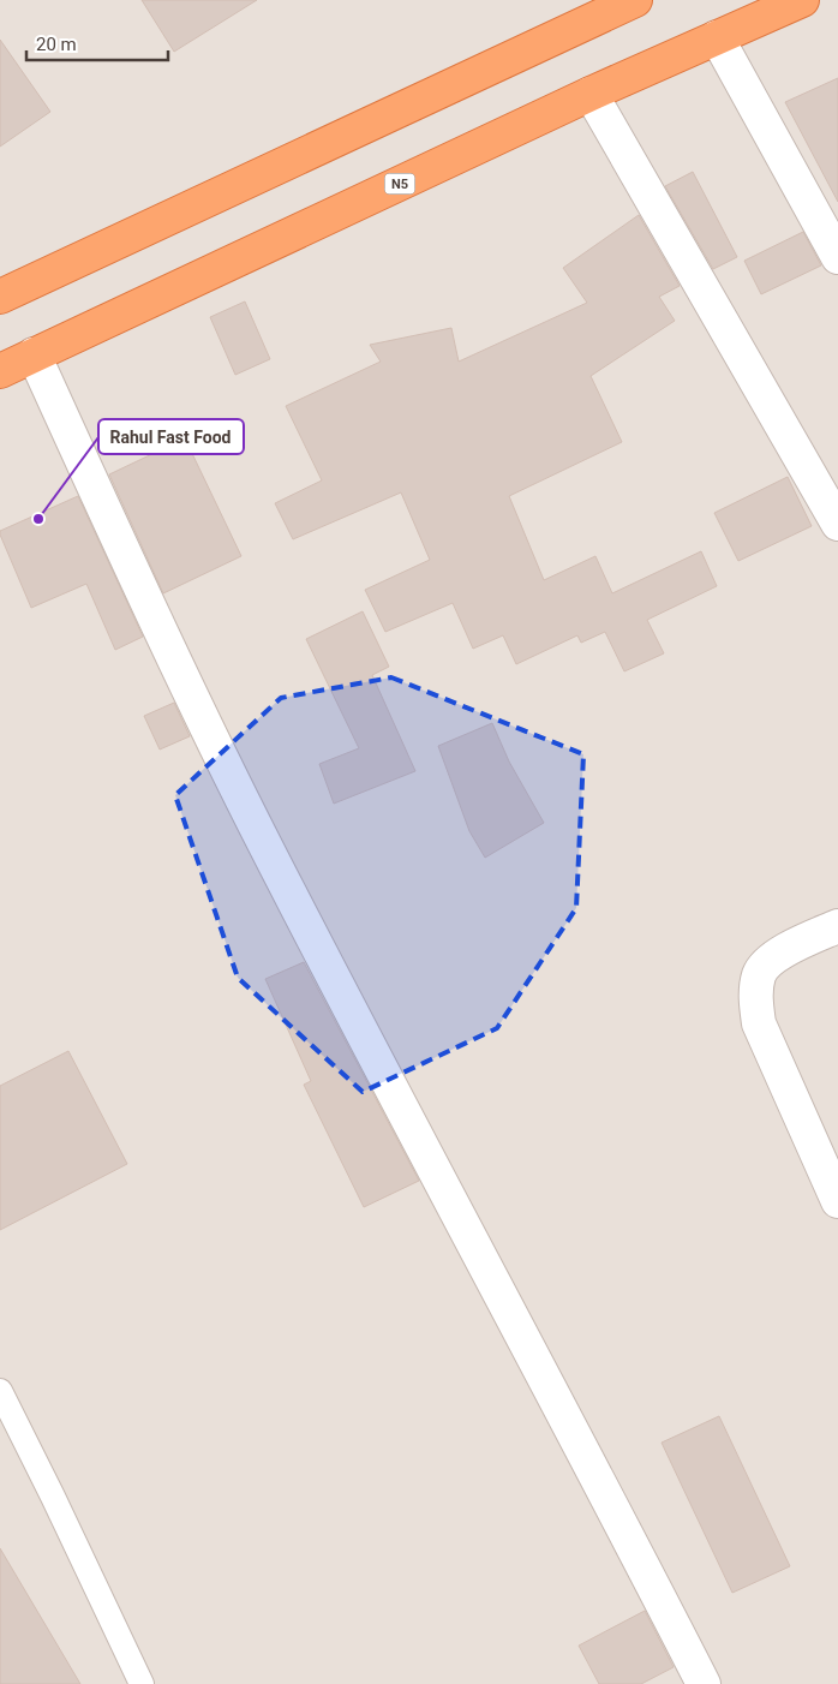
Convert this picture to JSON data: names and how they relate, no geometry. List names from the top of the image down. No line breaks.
{"streets":{"highway":["N5"]},"places":["Rahul Fast Food"],"scale_bar":"20 m"}
